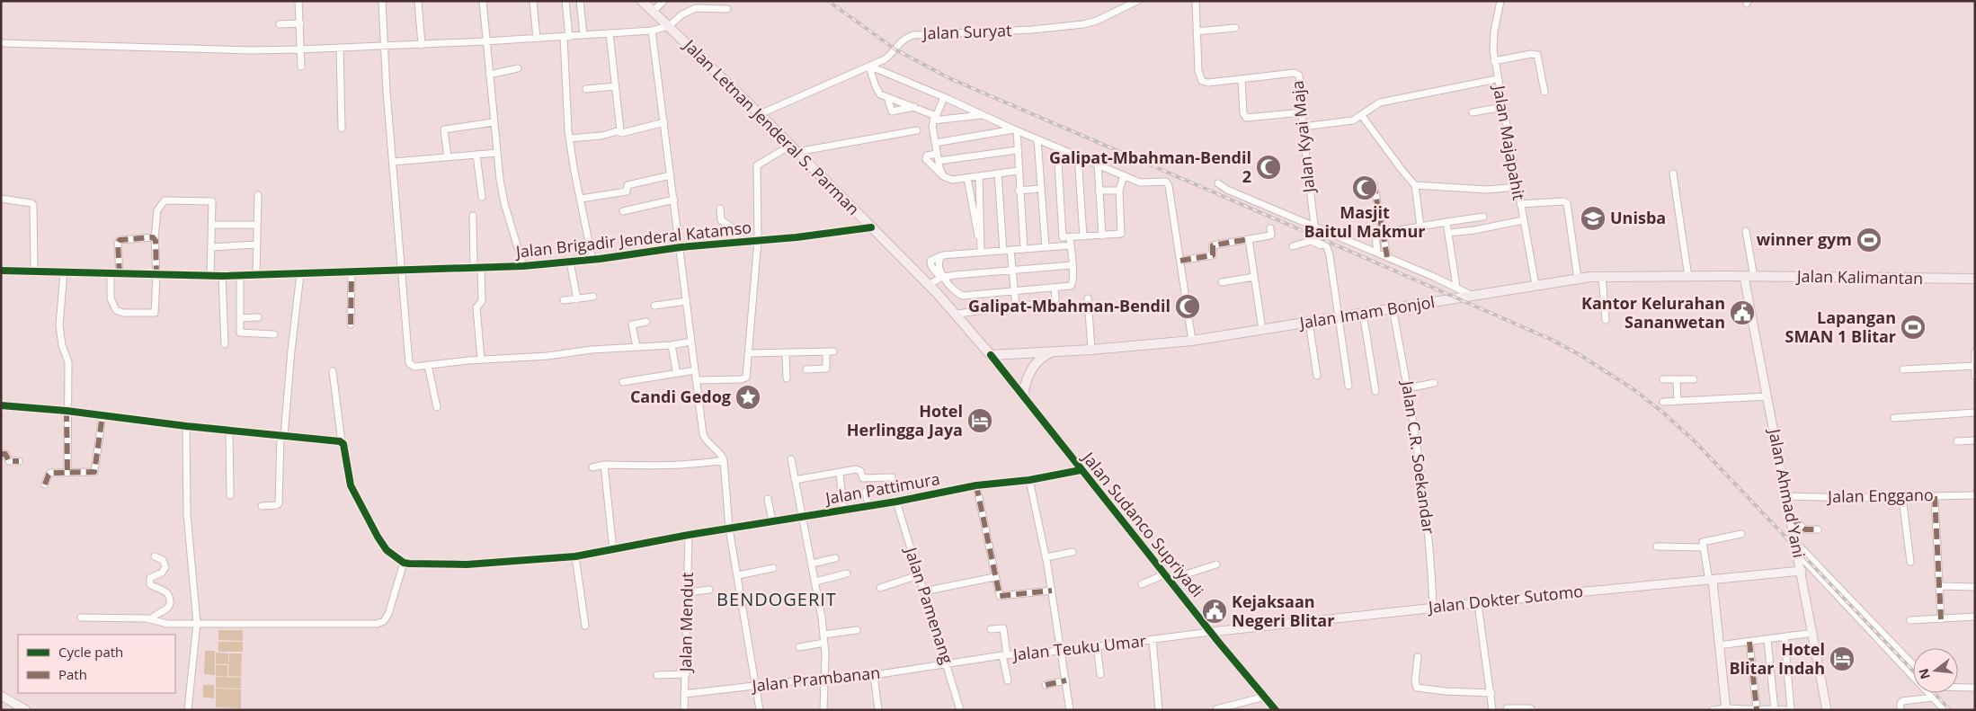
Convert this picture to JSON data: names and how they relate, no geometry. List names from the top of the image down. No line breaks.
{"streets":{"highway":["Jalan Letnan Jenderal S. Parman","Jalan Kalimantan","Jalan Imam Bonjol"],"main road":["Jalan Ahmad Yani","Jalan Sudanco Supriyadi","Jalan Dokter Sutomo"],"street":["Jalan Suryat","Jalan Kyai Maja","Jalan Majapahit","Jalan Brigadir Jenderal Katamso","Jalan C.R. Soekandar","Jalan Pattimura","Jalan Enggano","Jalan Pamenang","Jalan Mendut","Jalan Teuku Umar","Jalan Prambanan"]},"crossings":[["Jalan Suryat","Jalan Letnan Jenderal S. Parman"],["Jalan Letnan Jenderal S. Parman","Jalan Brigadir Jenderal Katamso"],["Jalan Letnan Jenderal S. Parman","Jalan Imam Bonjol"],["Jalan Letnan Jenderal S. Parman","Jalan Sudanco Supriyadi"],["Jalan Kyai Maja","Jalan Imam Bonjol"],["Jalan Majapahit","Jalan Imam Bonjol"],["Jalan Kalimantan","Jalan Imam Bonjol"],["Jalan Kalimantan","Jalan Ahmad Yani"],["Jalan Imam Bonjol","Jalan C.R. Soekandar"],["Jalan Imam Bonjol","Jalan Ahmad Yani"],["Jalan Imam Bonjol","Jalan Sudanco Supriyadi"],["Jalan C.R. Soekandar","Jalan Dokter Sutomo"],["Jalan Pattimura","Jalan Sudanco Supriyadi"],["Jalan Pattimura","Jalan Pamenang"],["Jalan Pattimura","Jalan Mendut"],["Jalan Ahmad Yani","Jalan Enggano"],["Jalan Ahmad Yani","Jalan Dokter Sutomo"],["Jalan Sudanco Supriyadi","Jalan Dokter Sutomo"],["Jalan Sudanco Supriyadi","Jalan Teuku Umar"],["Jalan Dokter Sutomo","Jalan Teuku Umar"],["Jalan Pamenang","Jalan Teuku Umar"],["Jalan Pamenang","Jalan Prambanan"],["Jalan Mendut","Jalan Prambanan"],["Jalan Teuku Umar","Jalan Prambanan"]],"districts":["BENDOGERIT"],"places":{"mosque":["Galipat-Mbahman-Bendil 2","Masjit Baitul Makmur","Galipat-Mbahman-Bendil"],"school or university":["Unisba"],"sports":["winner gym","Lapangan SMAN 1 Blitar"],"public building":["Kantor Kelurahan Sananwetan","Kejaksaan Negeri Blitar"],"place":["Candi Gedog"],"hotel":["Hotel Herlingga Jaya","Hotel Blitar Indah"]},"legend":["Cycle path","Path"],"north":"left"}
